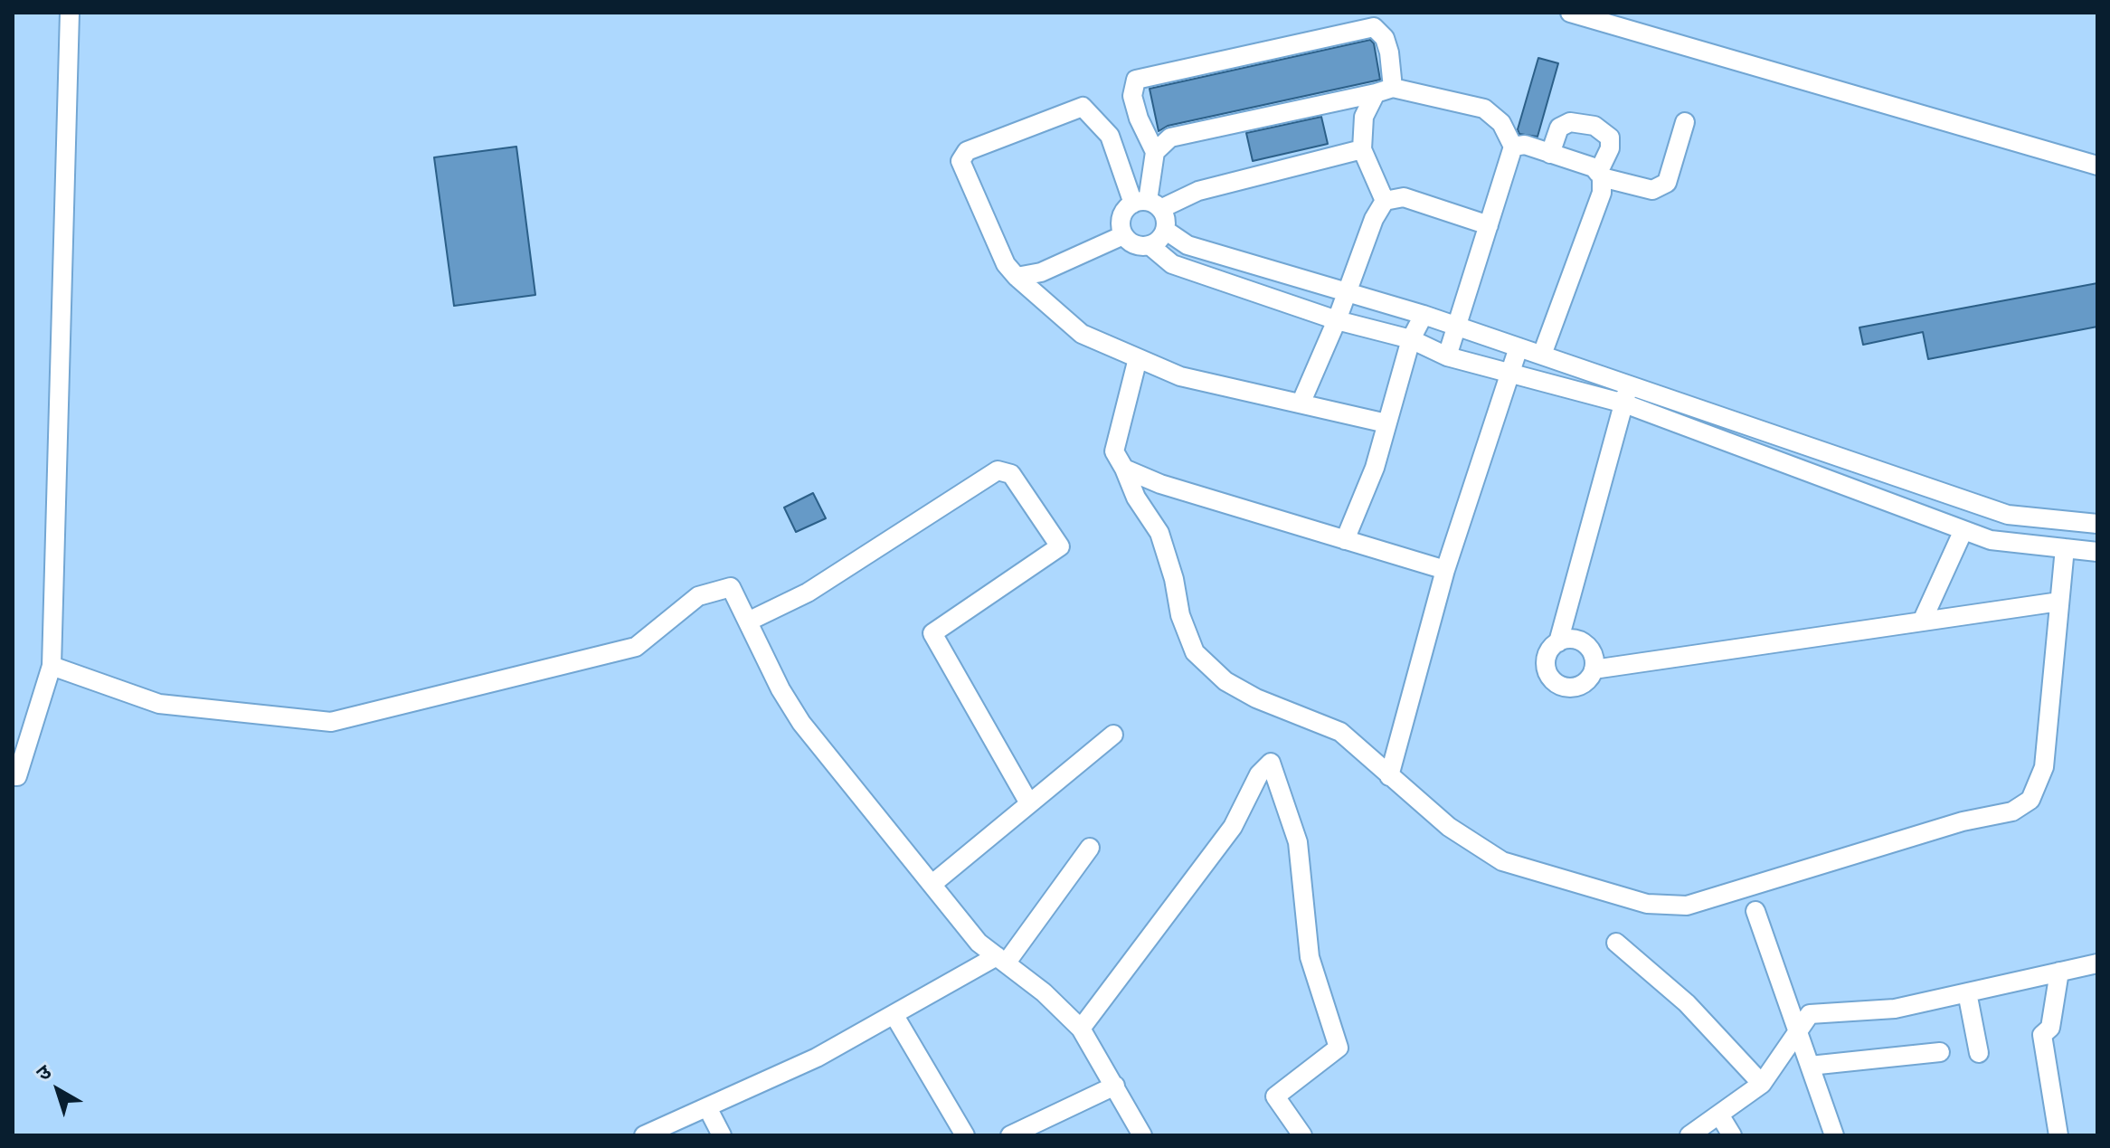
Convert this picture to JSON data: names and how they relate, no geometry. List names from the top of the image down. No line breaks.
{"north":"top left"}
